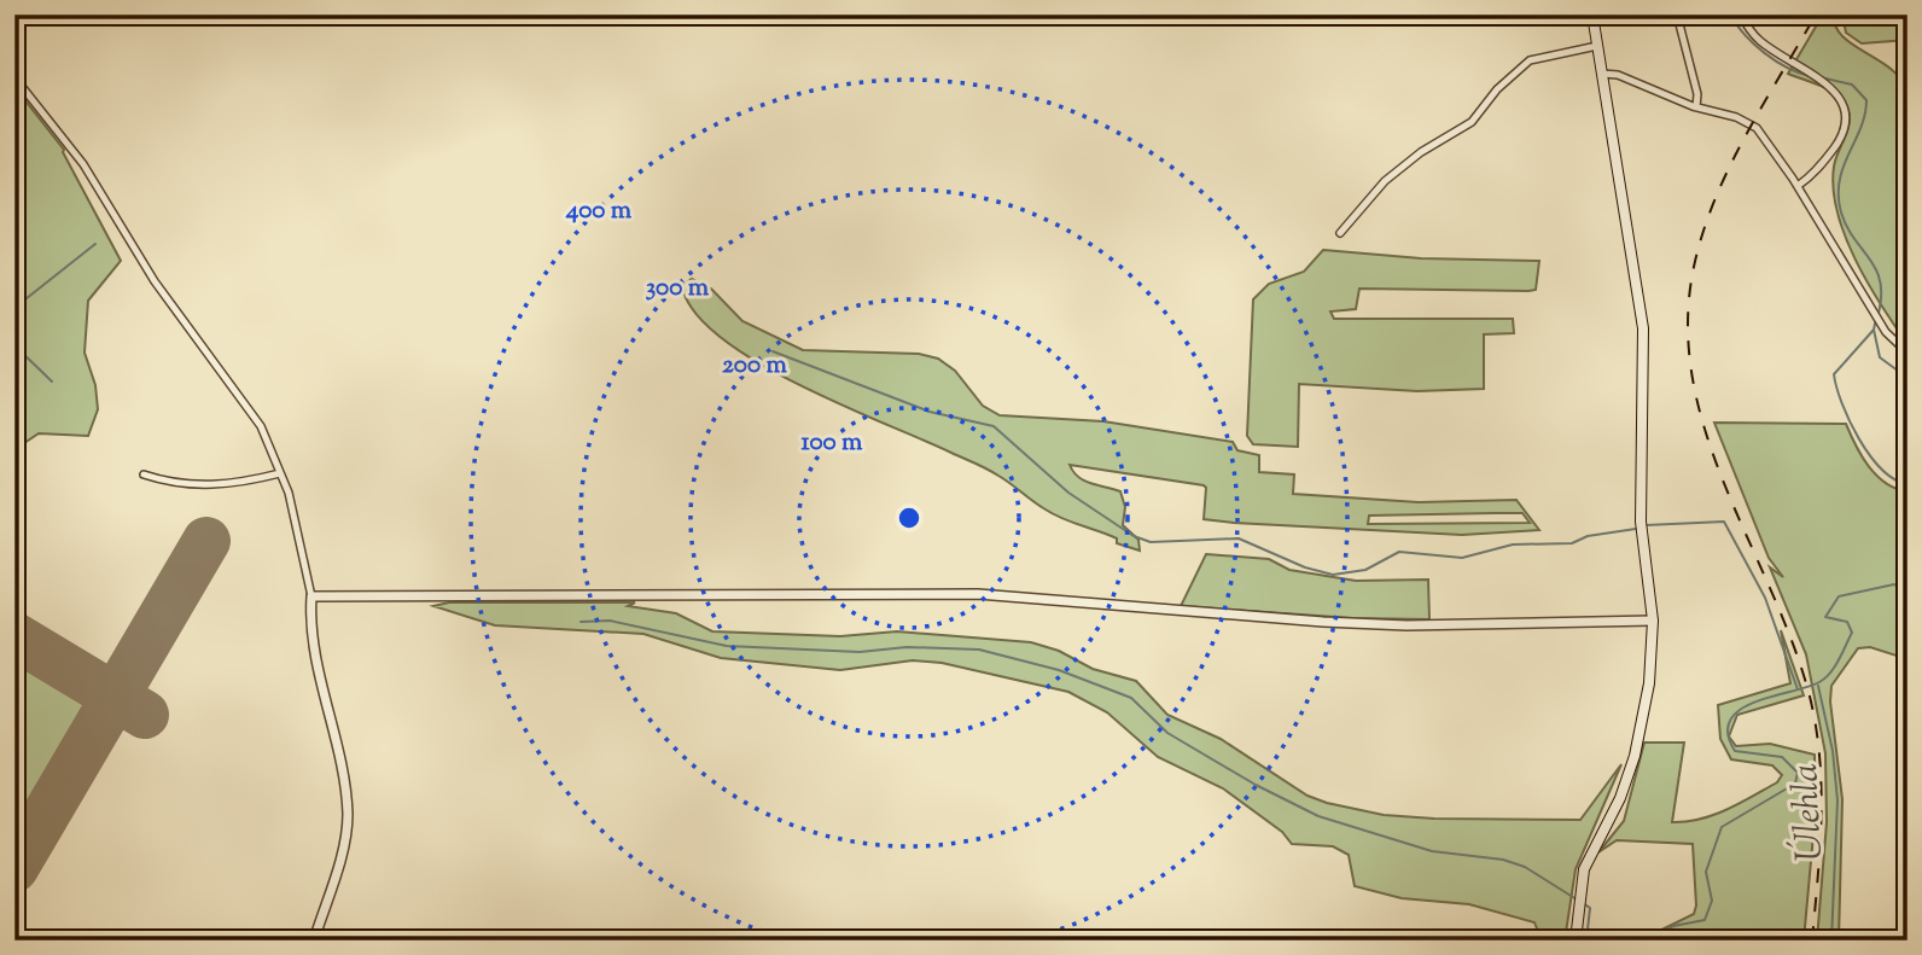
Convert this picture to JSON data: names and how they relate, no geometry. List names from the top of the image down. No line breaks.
{"water":["Úlehla"],"rings":["400 m","300 m","200 m","100 m"]}
